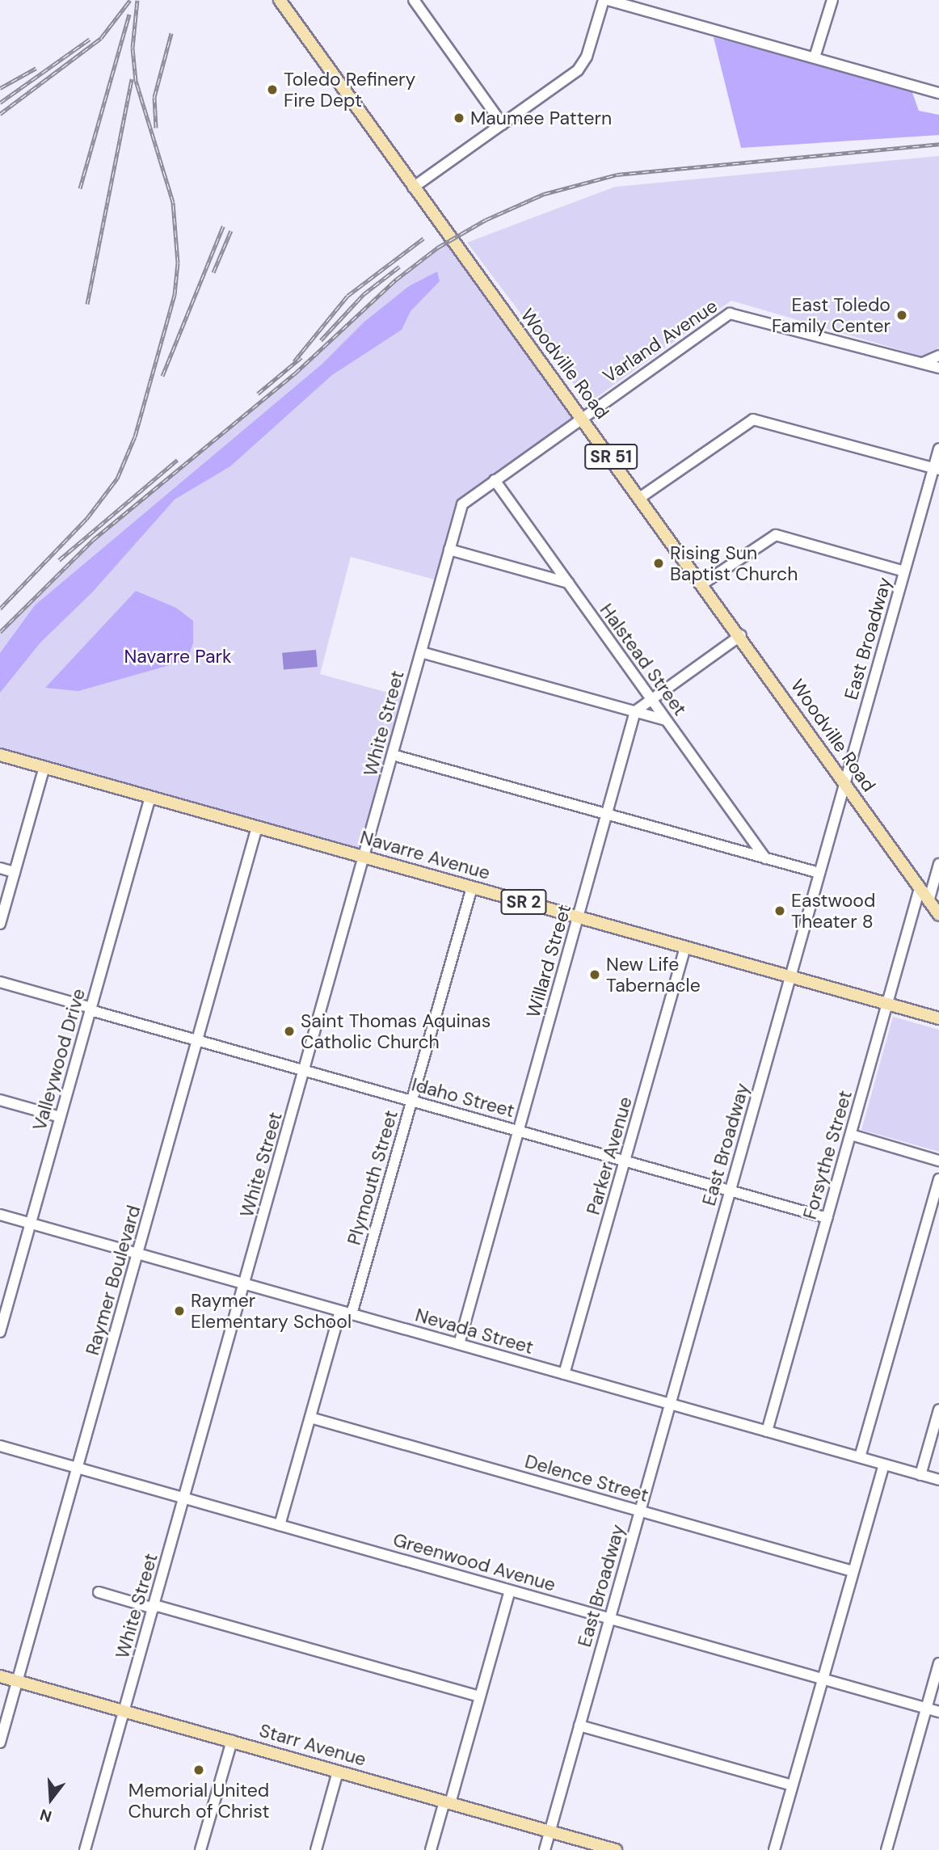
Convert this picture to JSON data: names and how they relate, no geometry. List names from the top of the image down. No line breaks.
{"streets":{"main road":["Woodville Road","SR 51","Navarre Avenue","SR 2","Starr Avenue"],"street":["Varland Avenue","East Broadway","Halstead Street","White Street","Willard Street","Valleywood Drive","Idaho Street","Forsythe Street","Parker Avenue","Plymouth Street","Raymer Boulevard","Nevada Street","Delence Street","Greenwood Avenue"]},"crossings":[["Varland Avenue","Woodville Road"],["Varland Avenue","Halstead Street"],["Varland Avenue","White Street"],["Woodville Road","East Broadway"],["Woodville Road","Forsythe Street"],["East Broadway","Navarre Avenue"],["East Broadway","Idaho Street"],["East Broadway","Nevada Street"],["East Broadway","Delence Street"],["East Broadway","Greenwood Avenue"],["East Broadway","Starr Avenue"],["White Street","Navarre Avenue"],["White Street","Idaho Street"],["White Street","Nevada Street"],["White Street","Greenwood Avenue"],["White Street","Starr Avenue"],["Navarre Avenue","Willard Street"],["Navarre Avenue","Valleywood Drive"],["Navarre Avenue","Forsythe Street"],["Navarre Avenue","Parker Avenue"],["Navarre Avenue","Plymouth Street"],["Navarre Avenue","Raymer Boulevard"],["Willard Street","Idaho Street"],["Willard Street","Nevada Street"],["Valleywood Drive","Idaho Street"],["Valleywood Drive","Nevada Street"],["Idaho Street","Forsythe Street"],["Idaho Street","Parker Avenue"],["Idaho Street","Plymouth Street"],["Idaho Street","Raymer Boulevard"],["Forsythe Street","Nevada Street"],["Parker Avenue","Nevada Street"],["Plymouth Street","Nevada Street"],["Raymer Boulevard","Nevada Street"],["Raymer Boulevard","Greenwood Avenue"],["Raymer Boulevard","Starr Avenue"]],"parks":["Navarre Park"],"places":["Toledo Refinery Fire Dept","Maumee Pattern","East Toledo Family Center","Rising Sun Baptist Church","Eastwood Theater 8","New Life Tabernacle","Saint Thomas Aquinas Catholic Church","Raymer Elementary School","Memorial United Church of Christ"],"north":"bottom"}
